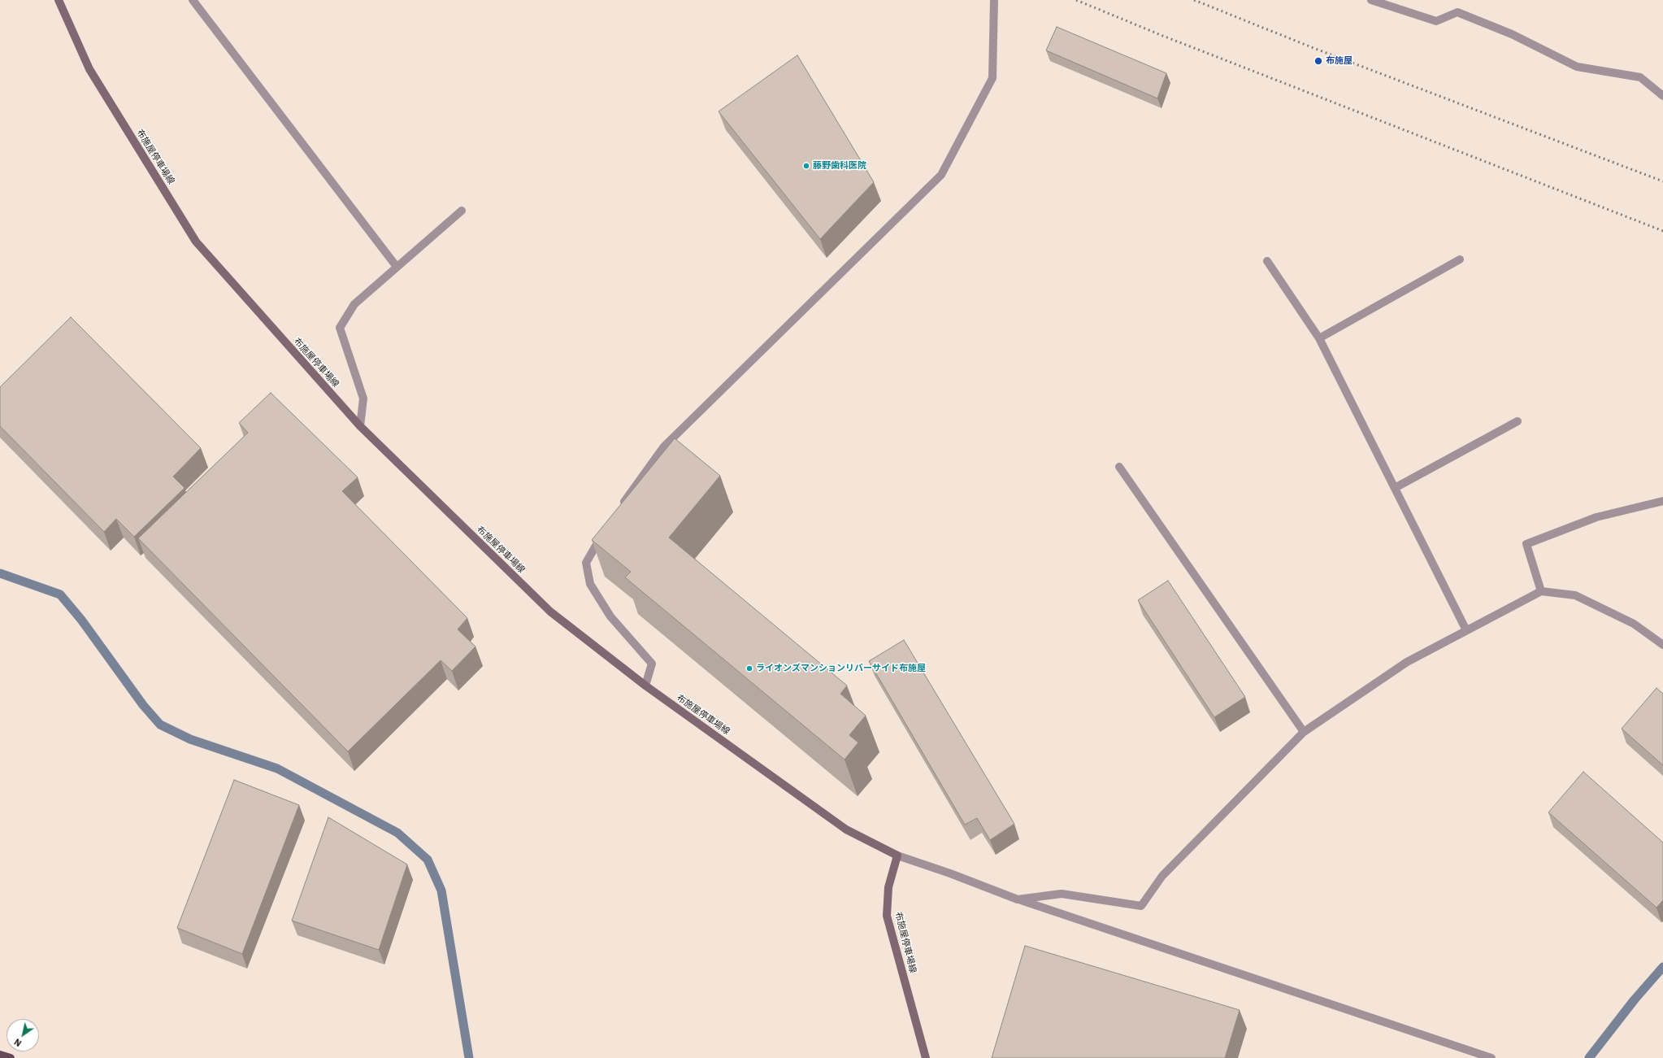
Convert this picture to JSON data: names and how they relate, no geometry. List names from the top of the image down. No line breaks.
{"streets":{"main road":["布施屋停車場線"]},"places":["布施屋","藤野歯科医院","ライオンズマンションリバーサイド布施屋"],"north":"bottom left"}
